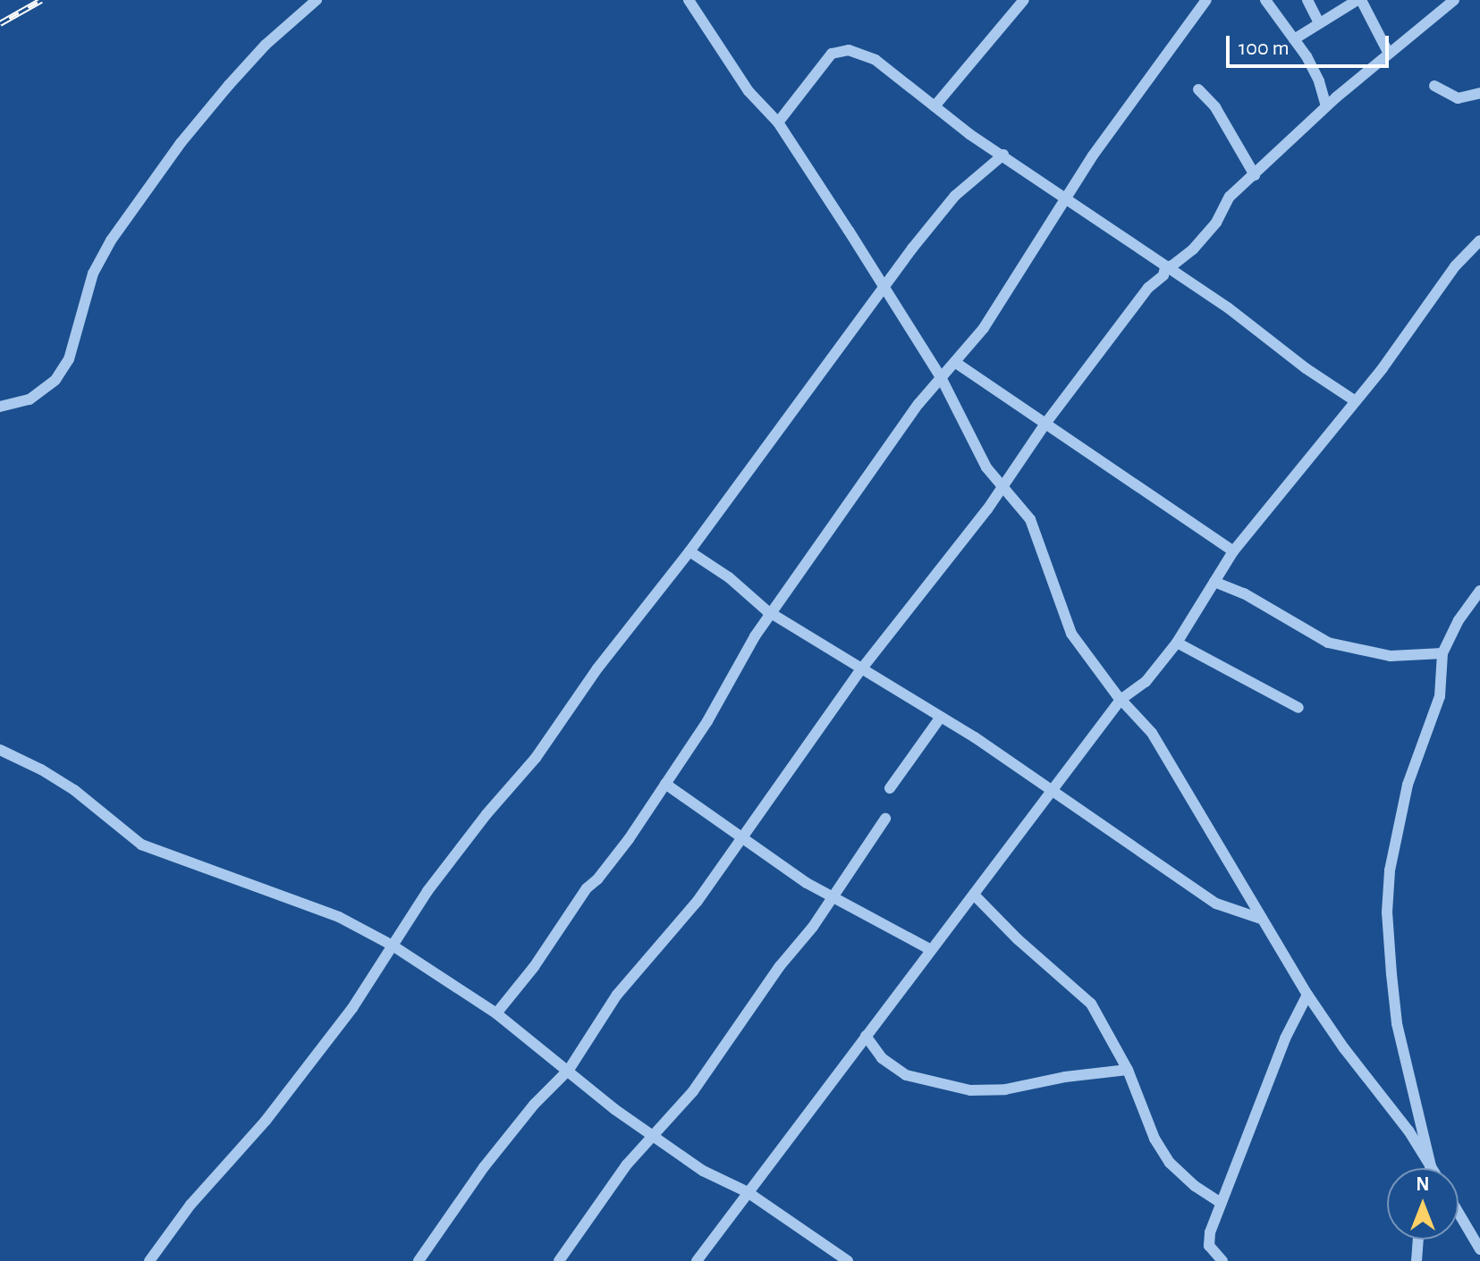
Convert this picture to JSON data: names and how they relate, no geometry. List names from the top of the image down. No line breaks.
{"scale_bar":"100 m","north":"top"}
